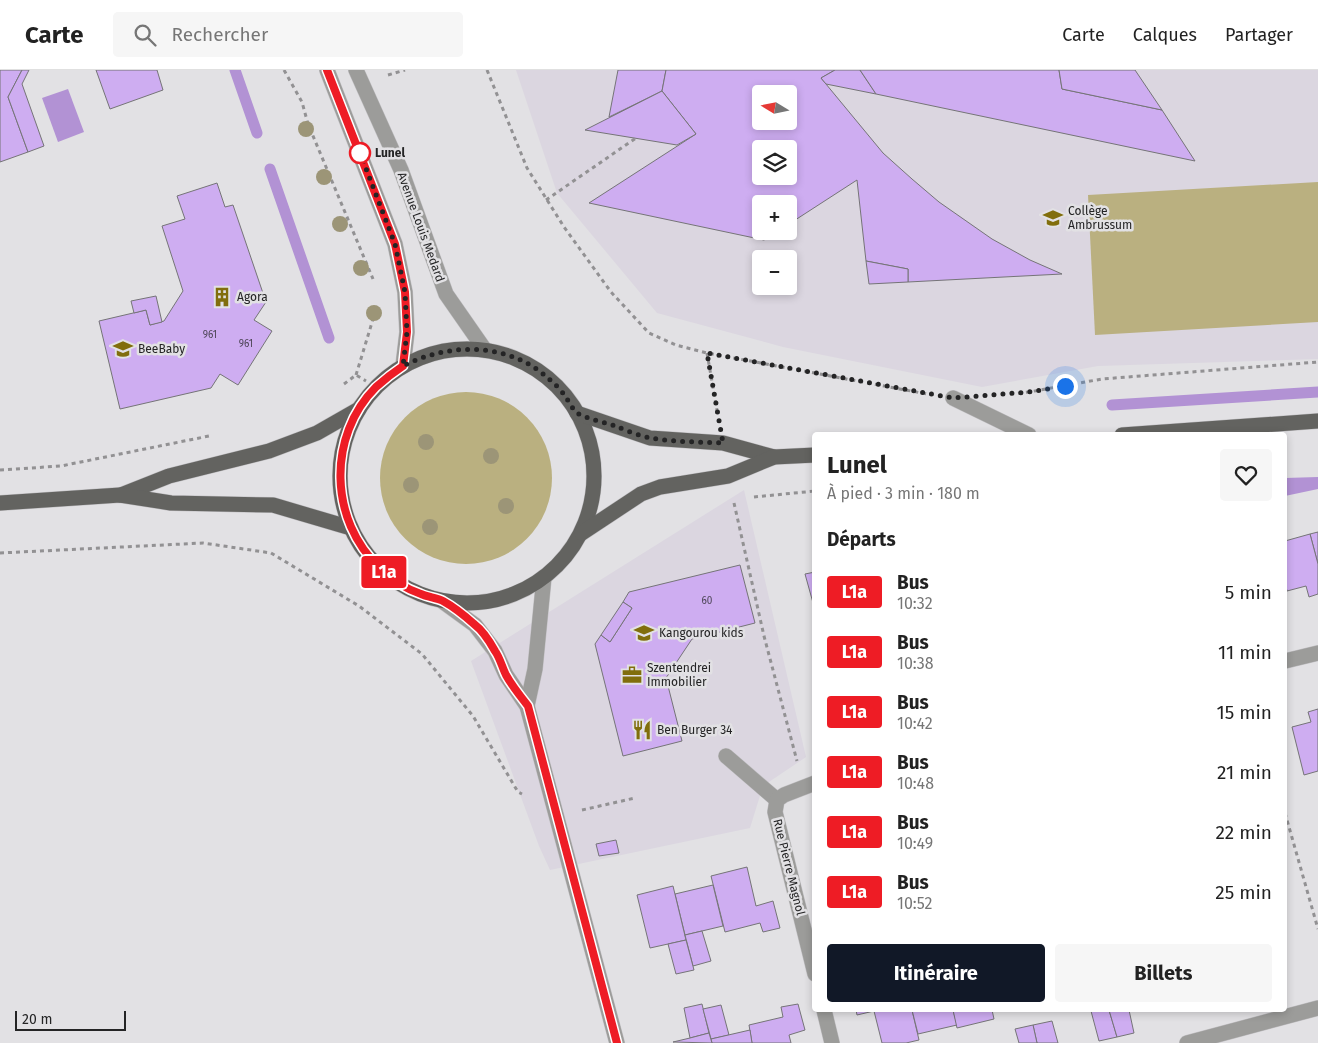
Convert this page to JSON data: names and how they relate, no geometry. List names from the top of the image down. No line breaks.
{"streets":{"street":["Avenue Louis Medard","Rue Pierre Magnol"]},"places":{"other":["Lunel"],"school or university":["Collège Ambrussum","BeeBaby","Kangourou kids"],"building":["Agora"],"office":["Szentendrei Immobilier"],"restaurant":["Ben Burger 34"]},"lines":["bus line L1a"],"house_numbers":["961","961","60"],"scale_bar":"20 m","north":"left","page":{"header":"Carte","search":"Rechercher","nav":["Carte","Calques","Partager"],"on_map":"L1a","map_buttons":["+","−"],"heading":[["Lunel","À pied · 3 min · 180 m"],"Départs"],"list":[{"mark":"L1a","name":"Bus","note":"10:32","value":"5 min"},{"mark":"L1a","name":"Bus","note":"10:38","value":"11 min"},{"mark":"L1a","name":"Bus","note":"10:42","value":"15 min"},{"mark":"L1a","name":"Bus","note":"10:48","value":"21 min"},{"mark":"L1a","name":"Bus","note":"10:49","value":"22 min"},{"mark":"L1a","name":"Bus","note":"10:52","value":"25 min"}],"buttons":["Itinéraire","Billets"],"scale":"20 m"}}
